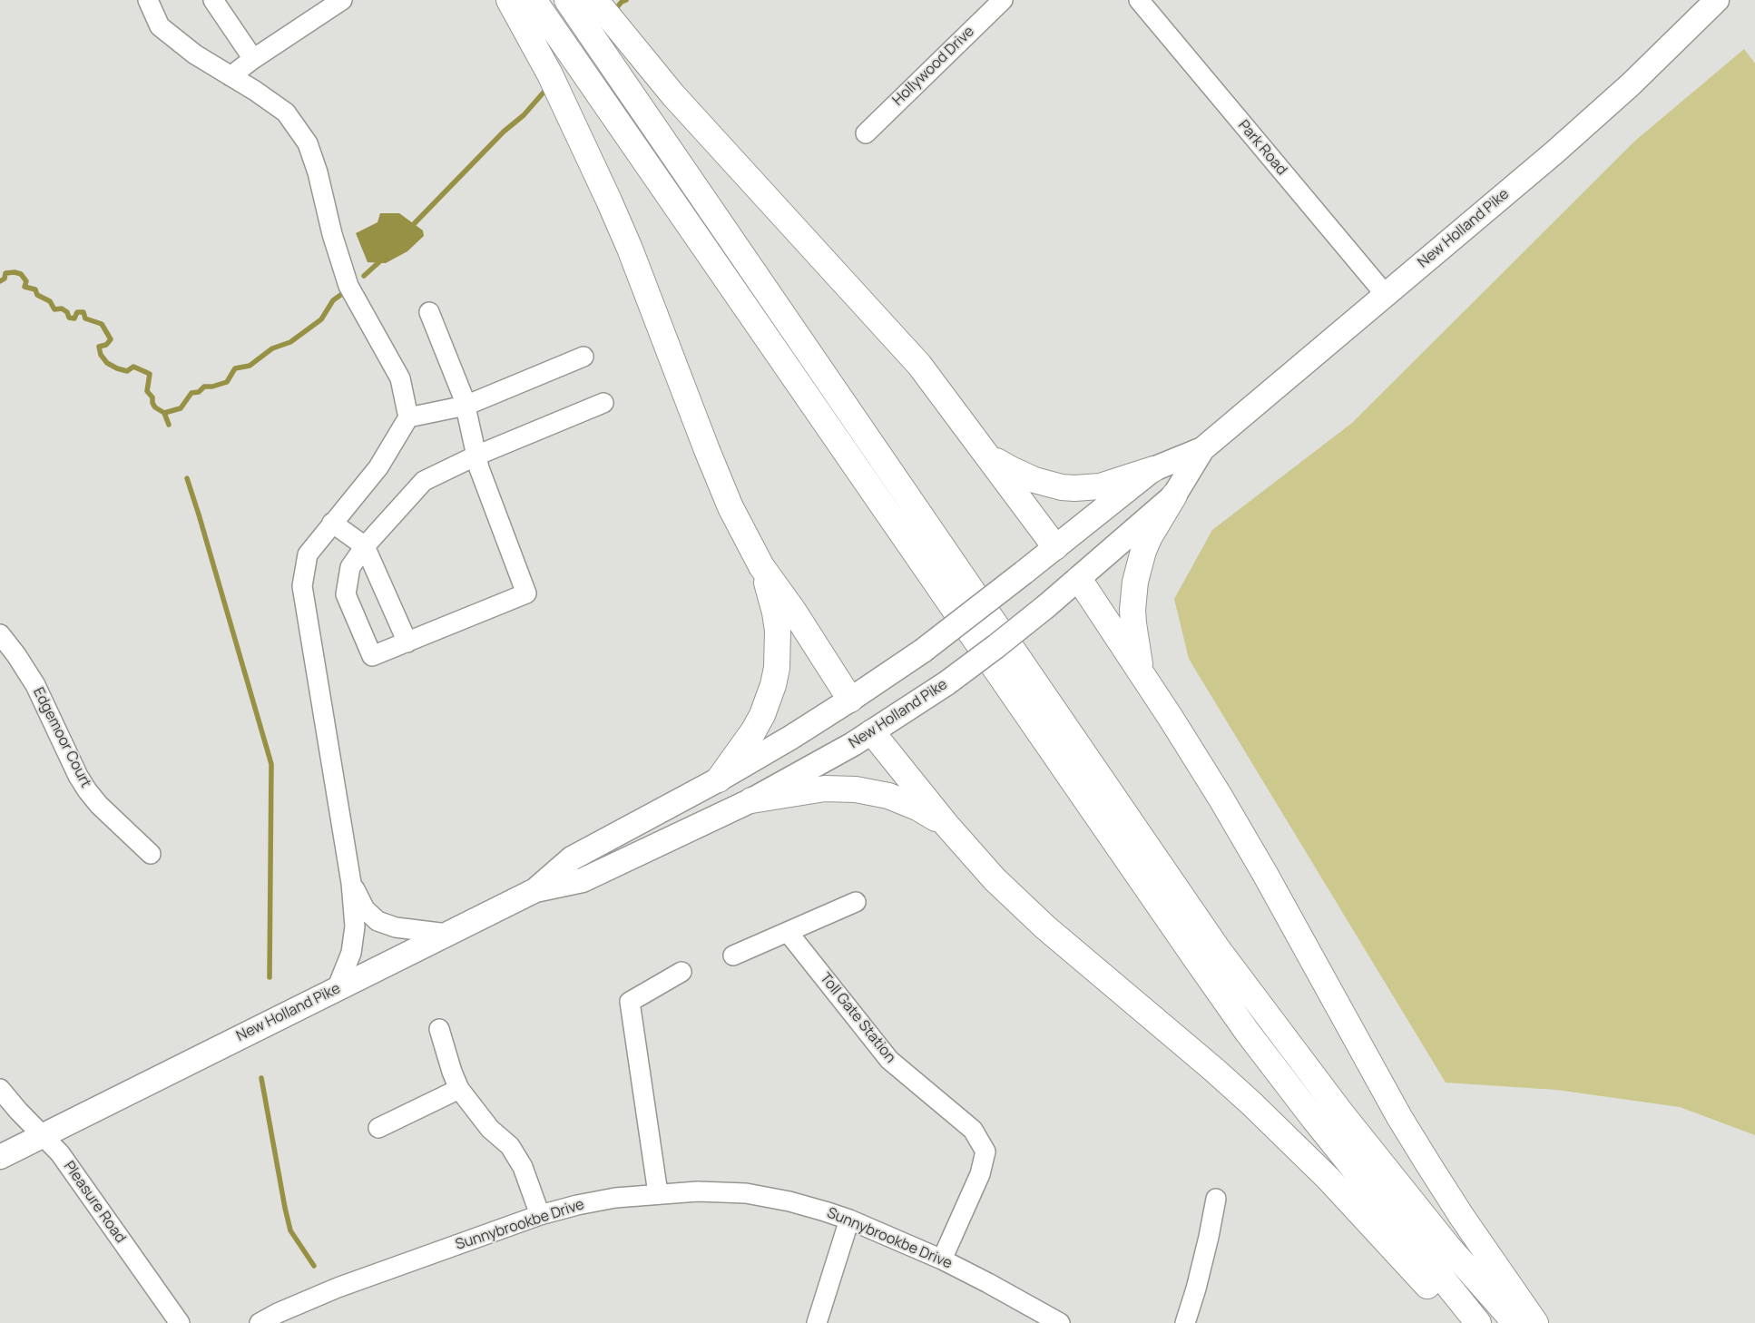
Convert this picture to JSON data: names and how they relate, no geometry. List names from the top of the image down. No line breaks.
{"streets":{"main road":["New Holland Pike"],"street":["Hollywood Drive","Park Road","Edgemoor Court","Toll Gate Station","Pleasure Road","Sunnybrookbe Drive"]},"crossings":[["Park Road","New Holland Pike"],["New Holland Pike","Pleasure Road"],["Toll Gate Station","Sunnybrookbe Drive"]]}
